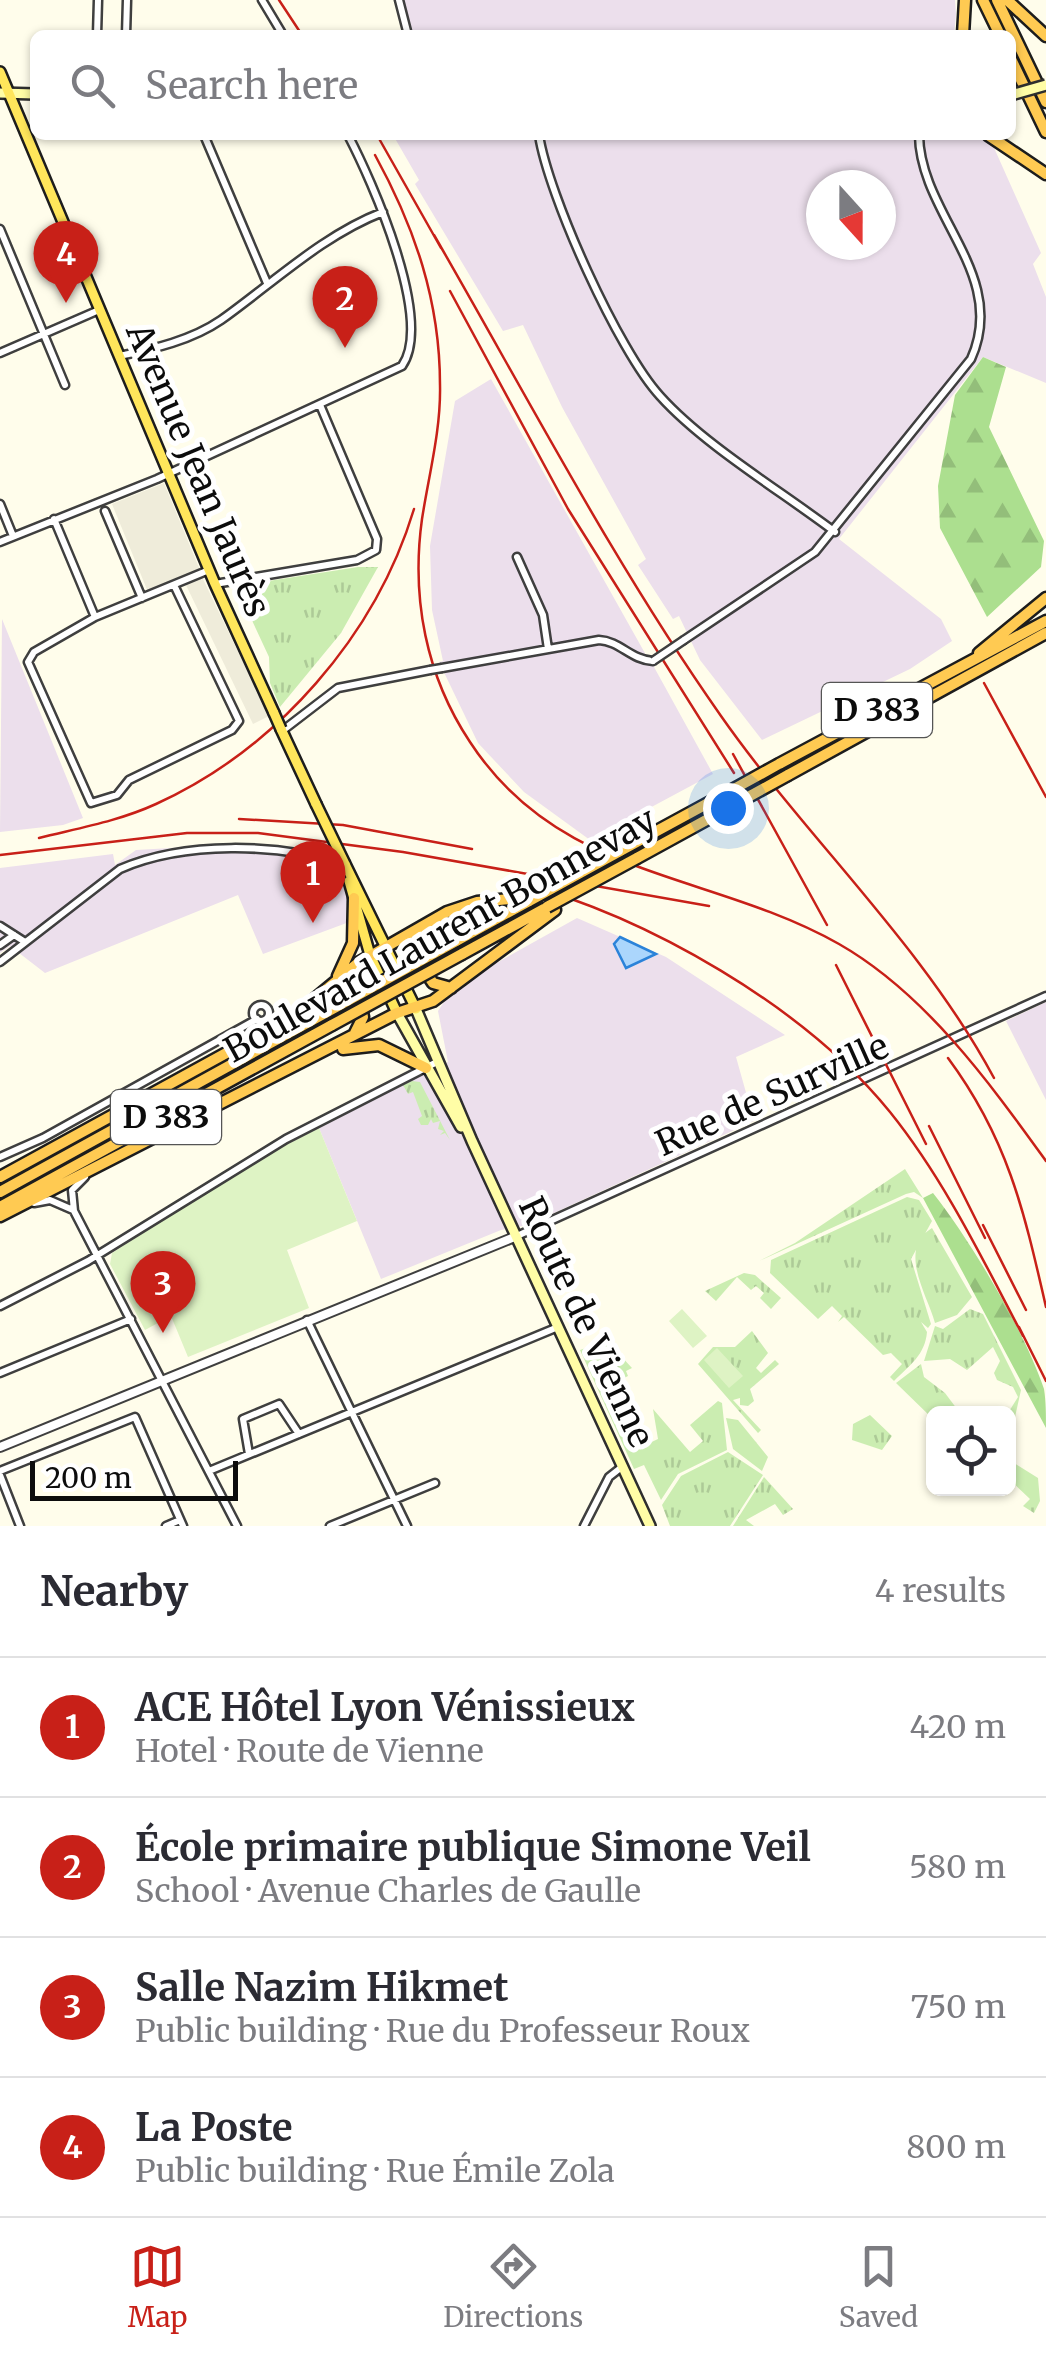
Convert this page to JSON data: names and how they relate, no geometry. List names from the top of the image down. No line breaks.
{"streets":{"highway":["D 383","Boulevard Laurent Bonnevay"],"main road":["Avenue Jean Jaurès","Route de Vienne"],"street":["Rue de Surville"]},"crossings":[["Avenue Jean Jaurès","Route de Vienne"],["D 383","Boulevard Laurent Bonnevay"],["Rue de Surville","Route de Vienne"]],"scale_bar":"200 m","north":"bottom","page":{"search":"Search here","pins":["4","2","1","3"],"scale":"200 m","heading":["Nearby","4 results"],"list":[{"mark":"1","name":"ACE Hôtel Lyon Vénissieux","note":"Hotel · Route de Vienne","value":"420 m"},{"mark":"2","name":"École primaire publique Simone Veil","note":"School · Avenue Charles de Gaulle","value":"580 m"},{"mark":"3","name":"Salle Nazim Hikmet","note":"Public building · Rue du Professeur Roux","value":"750 m"},{"mark":"4","name":"La Poste","note":"Public building · Rue Émile Zola","value":"800 m"}],"nav":["Map","Directions","Saved"]}}
